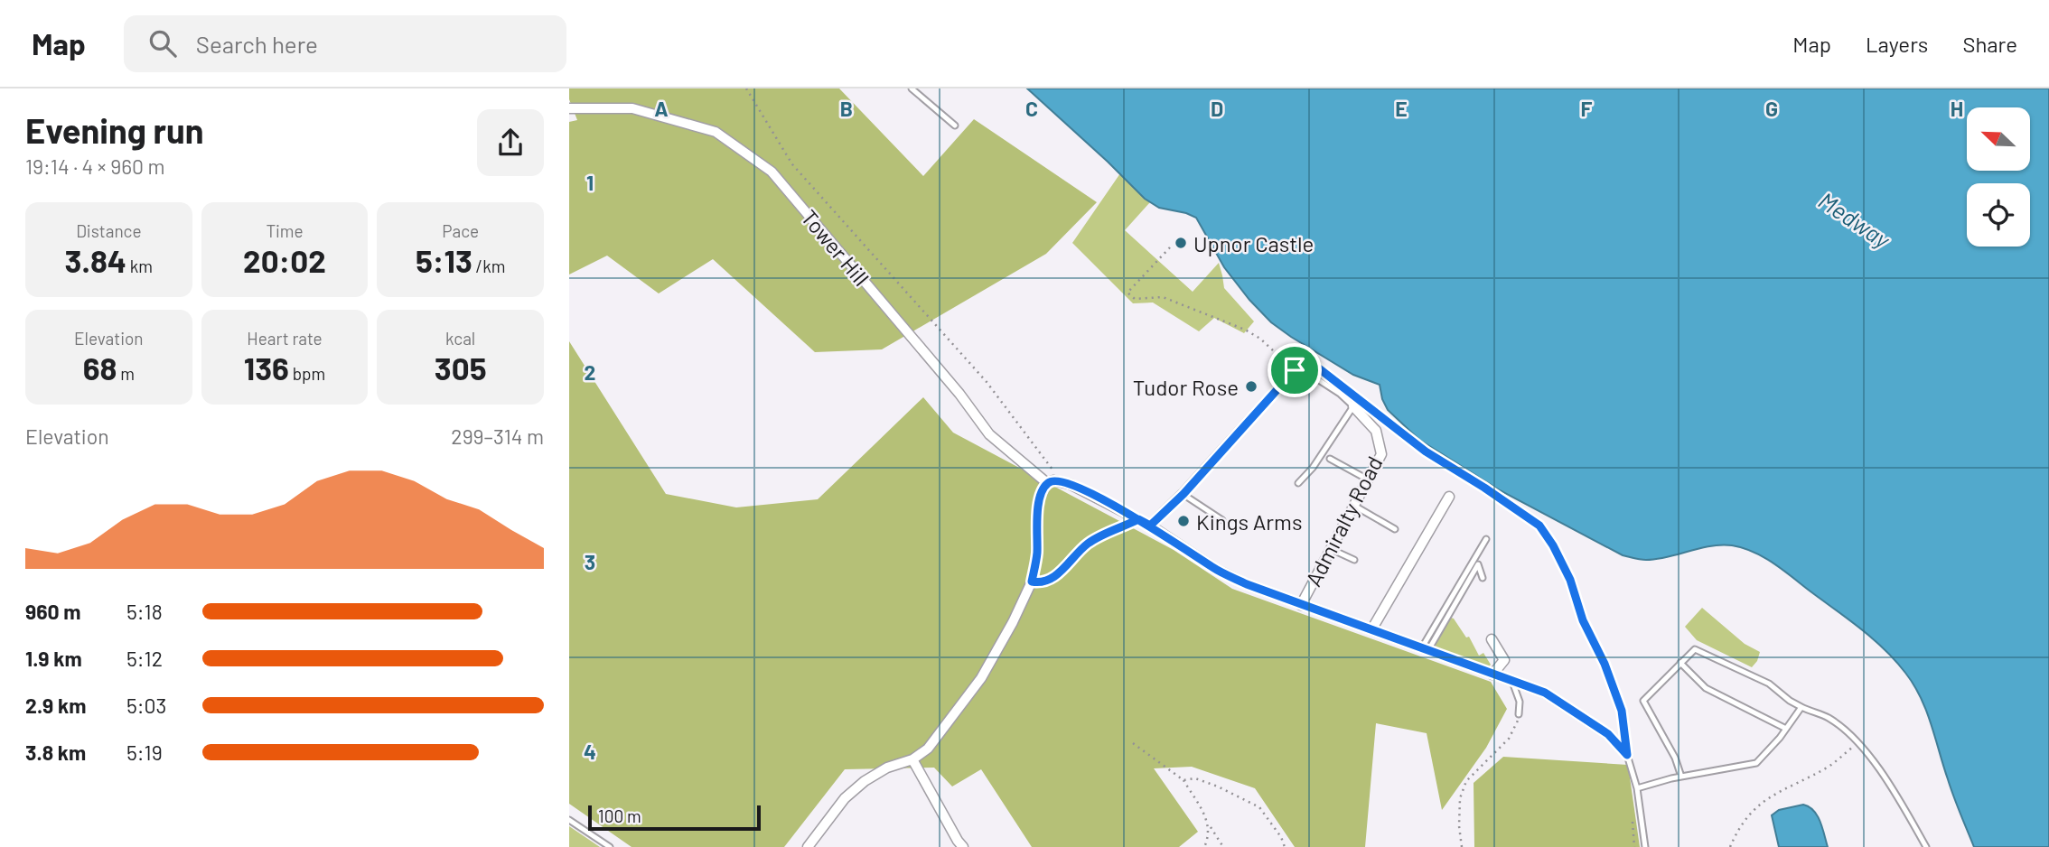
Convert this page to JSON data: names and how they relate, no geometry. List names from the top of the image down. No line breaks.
{"streets":{"street":["Tower Hill","Admiralty Road"]},"water":["Medway"],"places":["Upnor Castle","Tudor Rose","Kings Arms"],"scale_bar":"100 m","north":"top left","page":{"header":"Map","search":"Search here","nav":["Map","Layers","Share"],"heading":["Evening run","19:14 · 4 × 960 m"],"stats":[["Distance","3.84 km"],["Time","20:02"],["Pace","5:13 /km"],["Elevation","68 m"],["Heart rate","136 bpm"],["kcal","305"]],"chart":["Elevation","299–314 m"],"list":[{"name":"960 m","note":"5:18"},{"name":"1.9 km","note":"5:12"},{"name":"2.9 km","note":"5:03"},{"name":"3.8 km","note":"5:19"}],"scale":"100 m"},"grid":{"columns":["A","B","C","D","E","F","G","H"],"rows":["1","2","3","4"]}}
